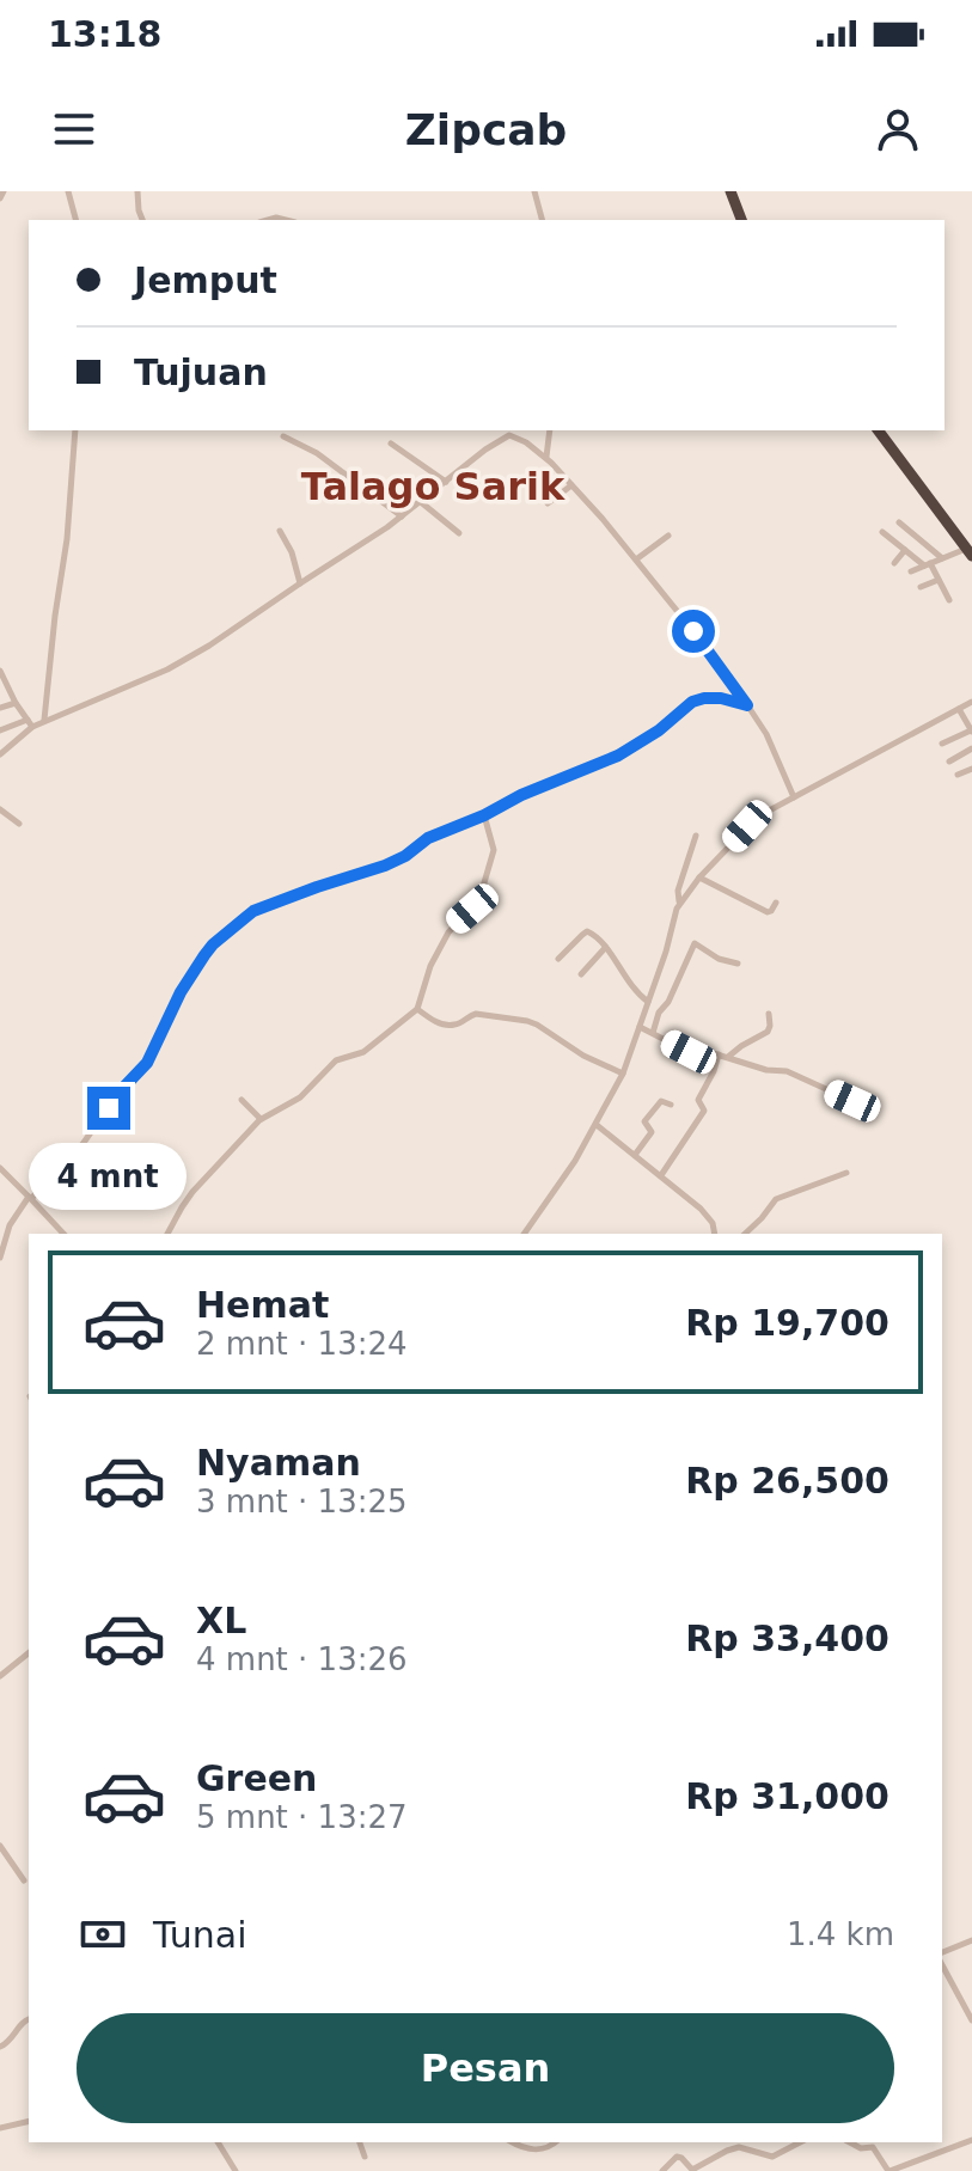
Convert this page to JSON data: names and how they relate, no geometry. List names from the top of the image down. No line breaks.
{"districts":["Talago Sarik"],"page":{"status":"13:18","header":"Zipcab","banner":["Jemput","Tujuan"],"bubble":"4 mnt","list":[{"name":"Hemat","note":"2 mnt · 13:24","value":"Rp 19,700"},{"name":"Nyaman","note":"3 mnt · 13:25","value":"Rp 26,500"},{"name":"XL","note":"4 mnt · 13:26","value":"Rp 33,400"},{"name":"Green","note":"5 mnt · 13:27","value":"Rp 31,000"}],"pay":["Tunai","1.4 km"],"buttons":"Pesan"}}
